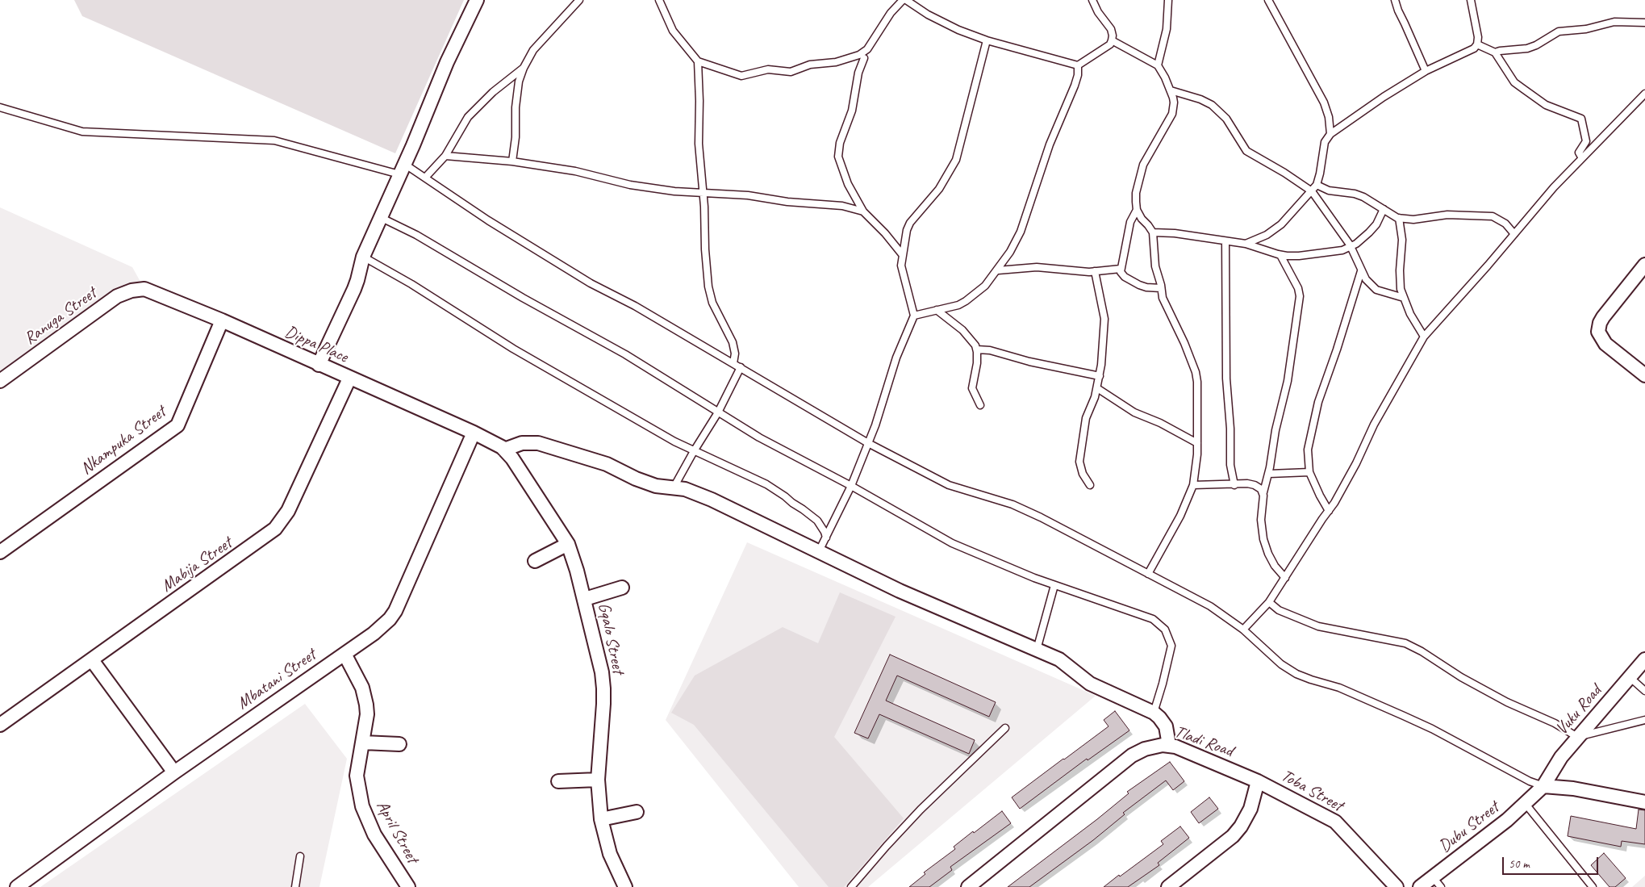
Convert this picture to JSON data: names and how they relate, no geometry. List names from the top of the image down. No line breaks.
{"streets":{"street":["Ranuga Street","Dippa Place","Nkampuka Street","Mabija Street","Gqalo Street","Mbatani Street","Vuku Road","Tladi Road","Toba Street","Dubu Street","April Street"]},"crossings":[["Ranuga Street","Dippa Place"],["Dippa Place","Nkampuka Street"],["Dippa Place","Mabija Street"],["Dippa Place","Gqalo Street"],["Dippa Place","Mbatani Street"],["Gqalo Street","Mbatani Street"],["Mbatani Street","April Street"],["Vuku Road","Dubu Street"],["Tladi Road","Toba Street"]],"scale_bar":"50 m"}
